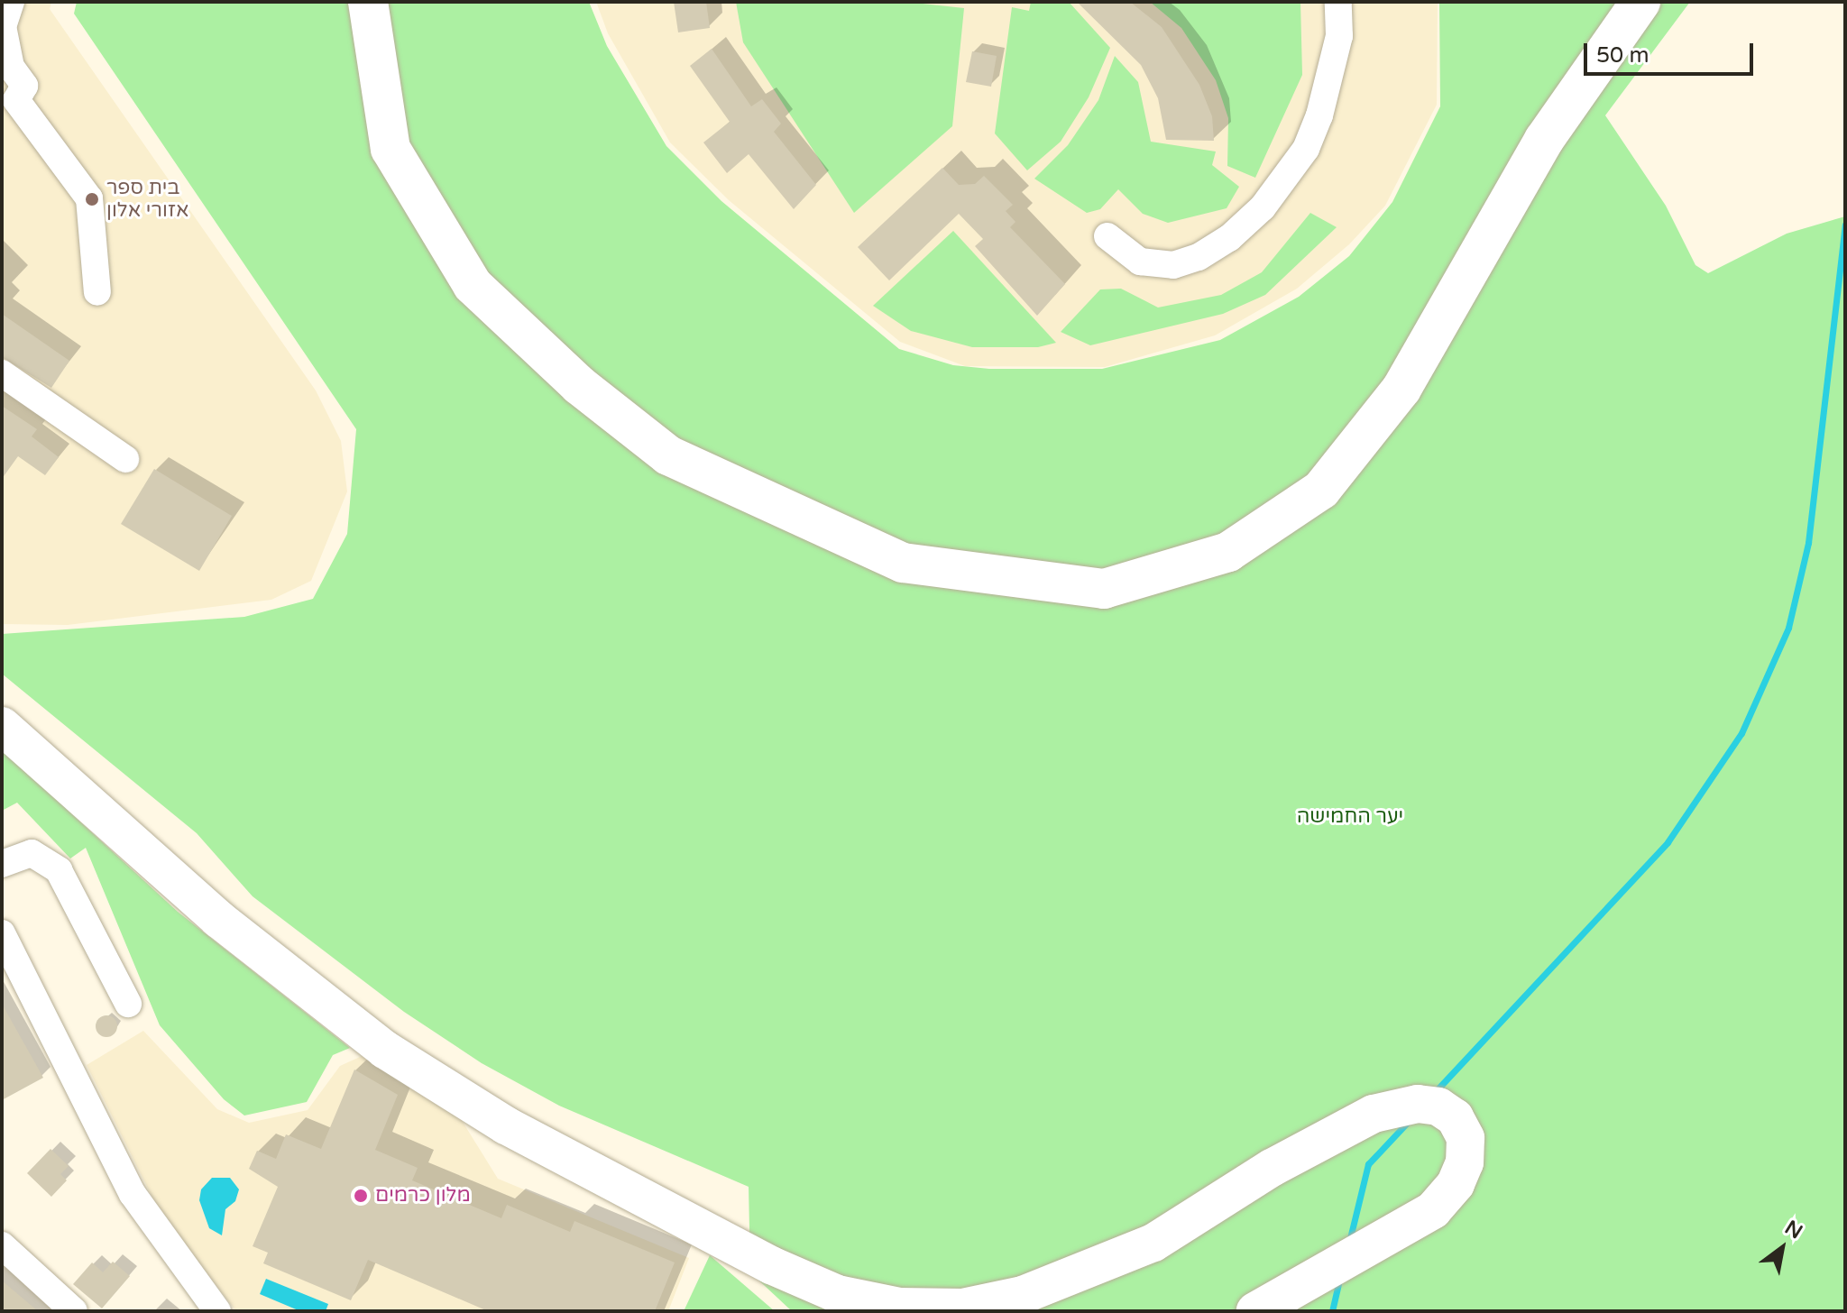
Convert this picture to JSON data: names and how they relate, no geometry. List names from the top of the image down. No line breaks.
{"parks":["יער החמישה"],"places":["בית ספר אזורי אלון","מלון כרמים"],"scale_bar":"50 m","north":"top right"}
